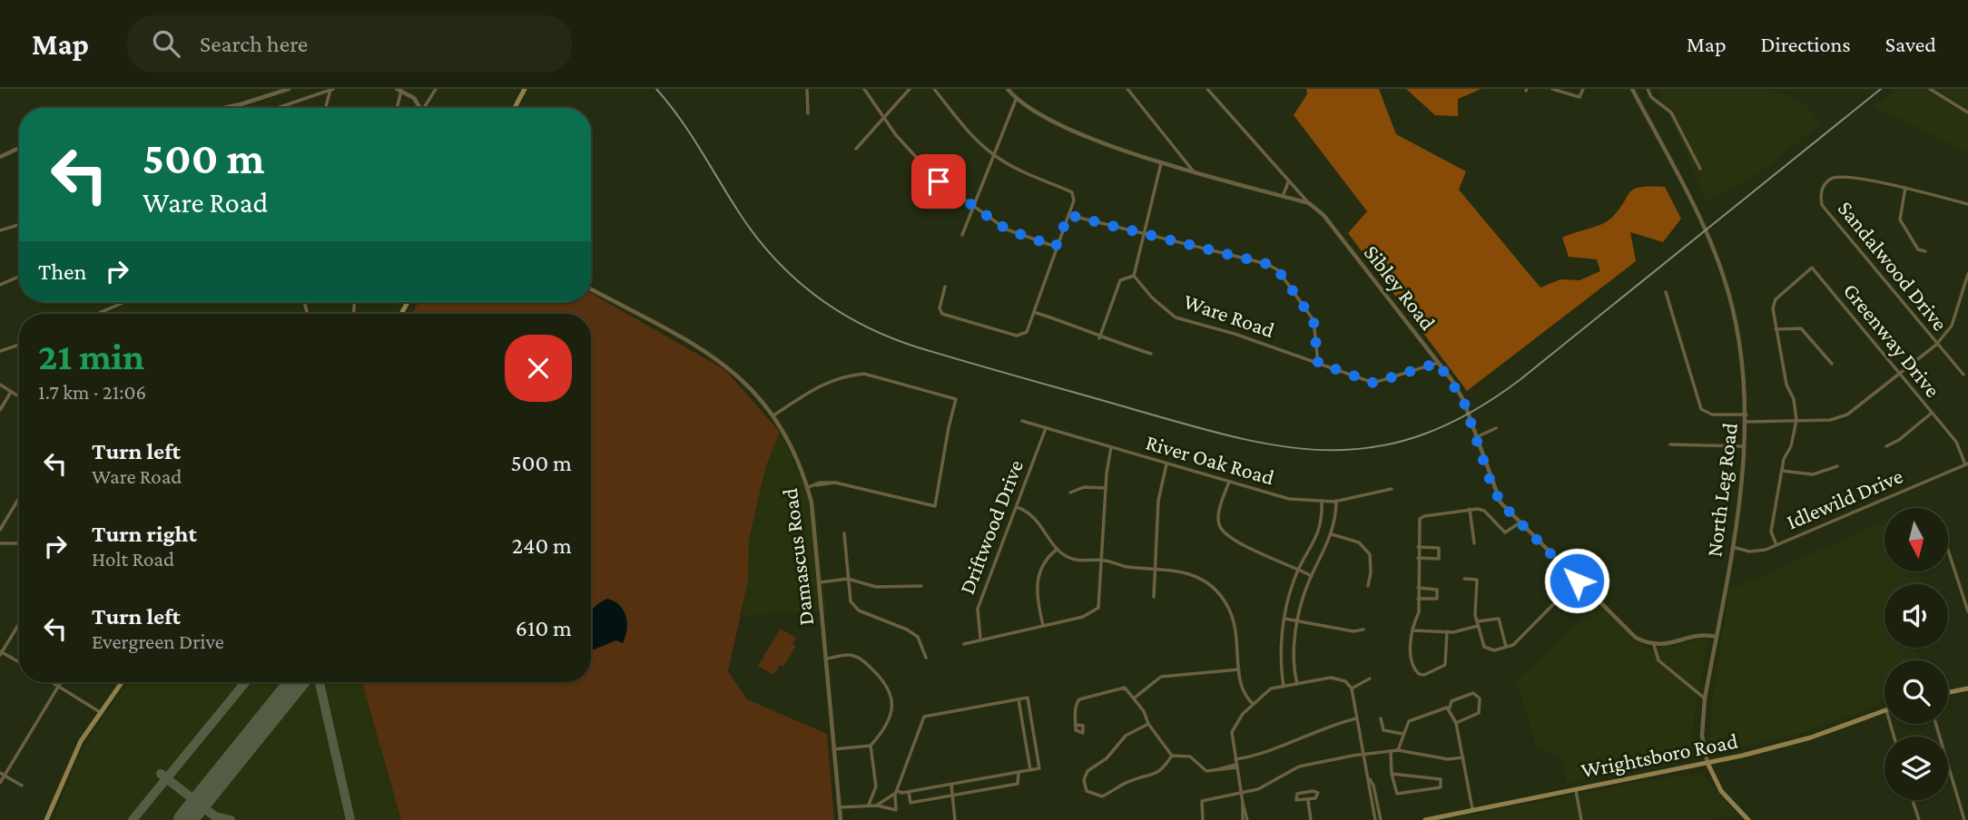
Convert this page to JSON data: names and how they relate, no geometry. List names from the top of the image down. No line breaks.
{"streets":{"main road":["Wrightsboro Road"],"street":["Sandalwood Drive","Sibley Road","Ware Road","Greenway Drive","River Oak Road","North Leg Road","Idlewild Drive","Driftwood Drive","Damascus Road"]},"crossings":[["Sibley Road","Ware Road"],["Sibley Road","North Leg Road"],["Greenway Drive","Idlewild Drive"],["River Oak Road","Driftwood Drive"],["North Leg Road","Idlewild Drive"],["North Leg Road","Wrightsboro Road"]],"north":"bottom","page":{"header":"Map","search":"Search here","nav":["Map","Directions","Saved"],"turn":["500 m","Ware Road"],"then":"Then","heading":["21 min","1.7 km · 21:06"],"list":[{"name":"Turn left","note":"Ware Road","value":"500 m"},{"name":"Turn right","note":"Holt Road","value":"240 m"},{"name":"Turn left","note":"Evergreen Drive","value":"610 m"}]}}
